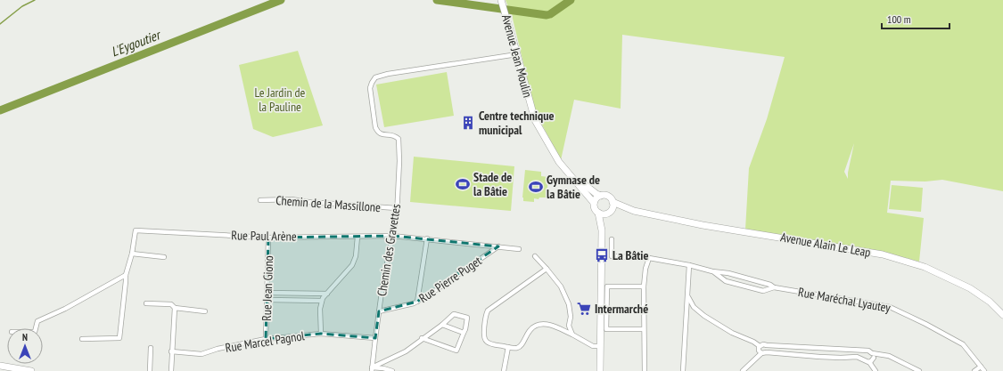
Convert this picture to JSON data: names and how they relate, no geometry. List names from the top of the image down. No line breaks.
{"streets":{"street":["Avenue Jean Moulin","Chemin de la Massillone","Rue Paul Arène","Avenue Alain Le Leap","Chemin des Gravettes","Rue Pierre Puget","Rue Jean Giono","Rue Maréchal Lyautey","Rue Marcel Pagnol"]},"crossings":[["Avenue Jean Moulin","Avenue Alain Le Leap"],["Avenue Jean Moulin","Chemin des Gravettes"],["Chemin de la Massillone","Chemin des Gravettes"],["Rue Paul Arène","Chemin des Gravettes"],["Rue Paul Arène","Rue Pierre Puget"],["Rue Paul Arène","Rue Jean Giono"],["Chemin des Gravettes","Rue Pierre Puget"],["Chemin des Gravettes","Rue Marcel Pagnol"],["Rue Jean Giono","Rue Marcel Pagnol"]],"water":["L'Eygoutier"],"parks":["Le Jardin de la Pauline"],"places":{"building":["Centre technique municipal"],"sports":["Stade de la Bâtie","Gymnase de la Bâtie"],"bus stop":["La Bâtie"],"supermarket":["Intermarché"]},"scale_bar":"100 m","north":"top"}
